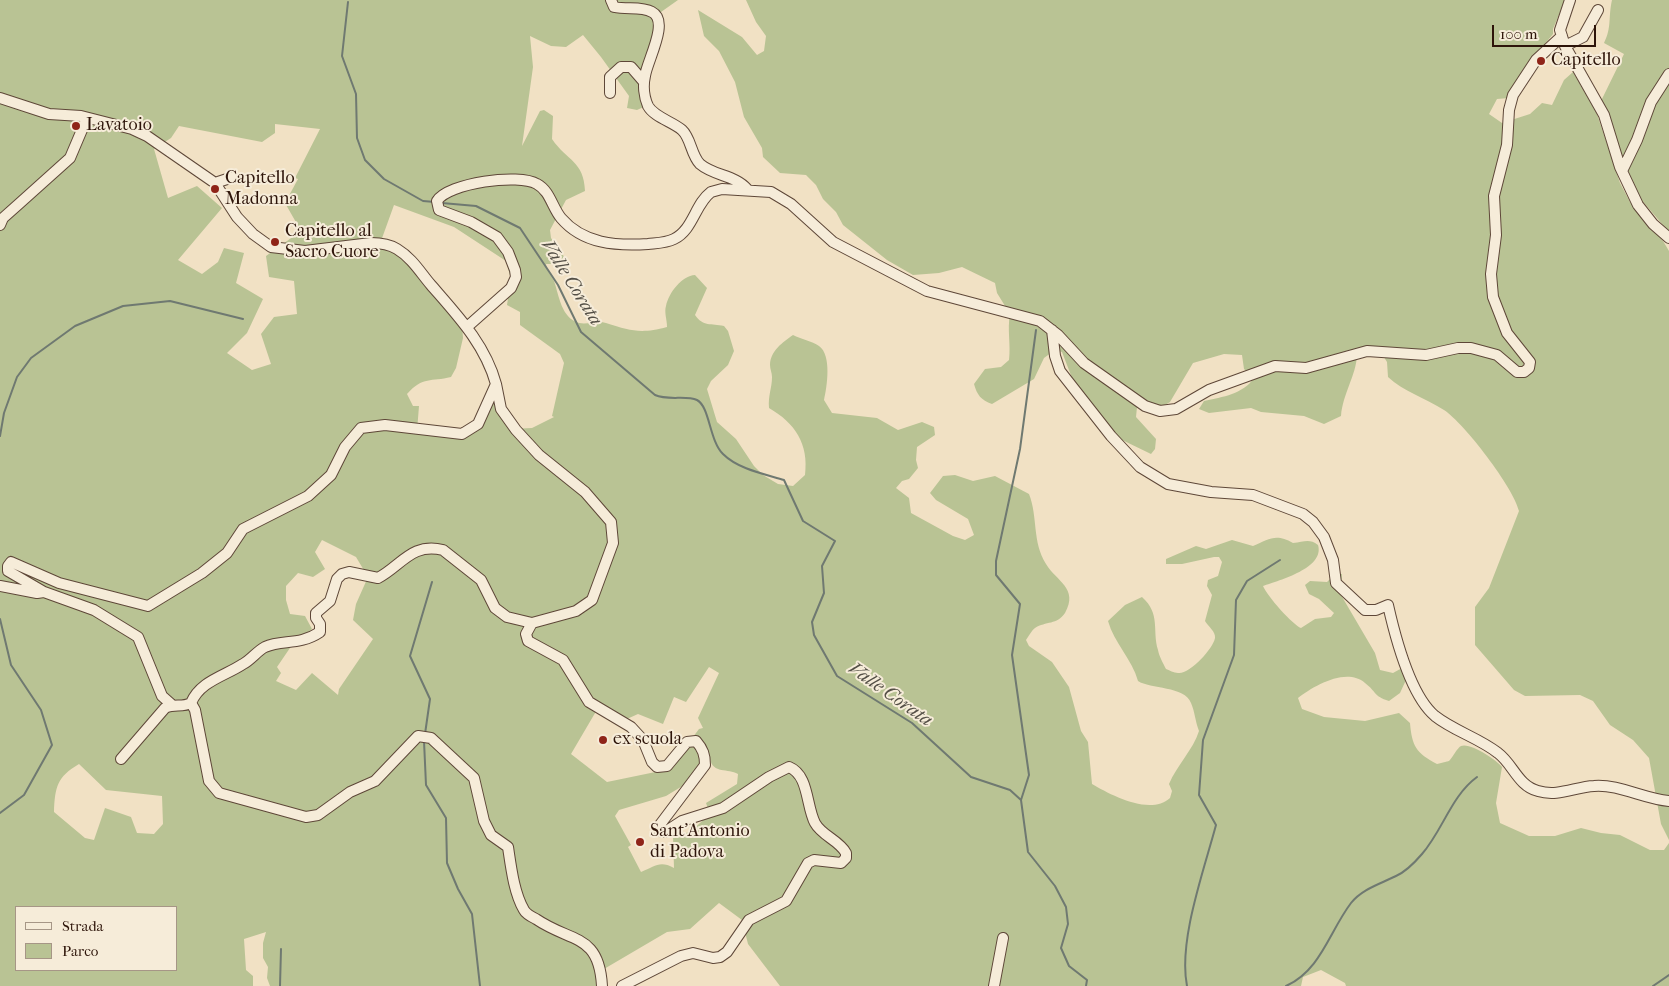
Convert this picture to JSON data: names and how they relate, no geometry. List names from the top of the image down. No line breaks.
{"water":["Valle Corata"],"places":["Capitello","Lavatoio","Capitello Madonna","Capitello al Sacro Cuore","ex scuola","Sant'Antonio di Padova"],"legend":["Strada","Parco"],"scale_bar":"100 m"}
